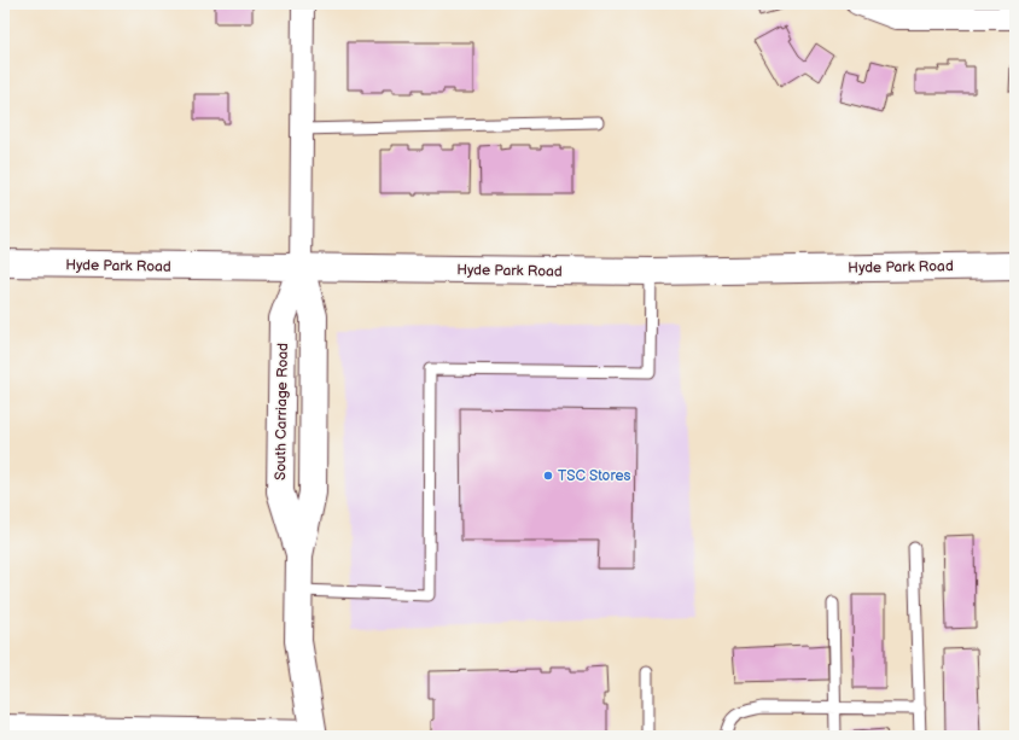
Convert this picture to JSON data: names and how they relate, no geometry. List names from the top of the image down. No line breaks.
{"streets":{"main road":["Hyde Park Road"]},"places":["TSC Stores"]}
